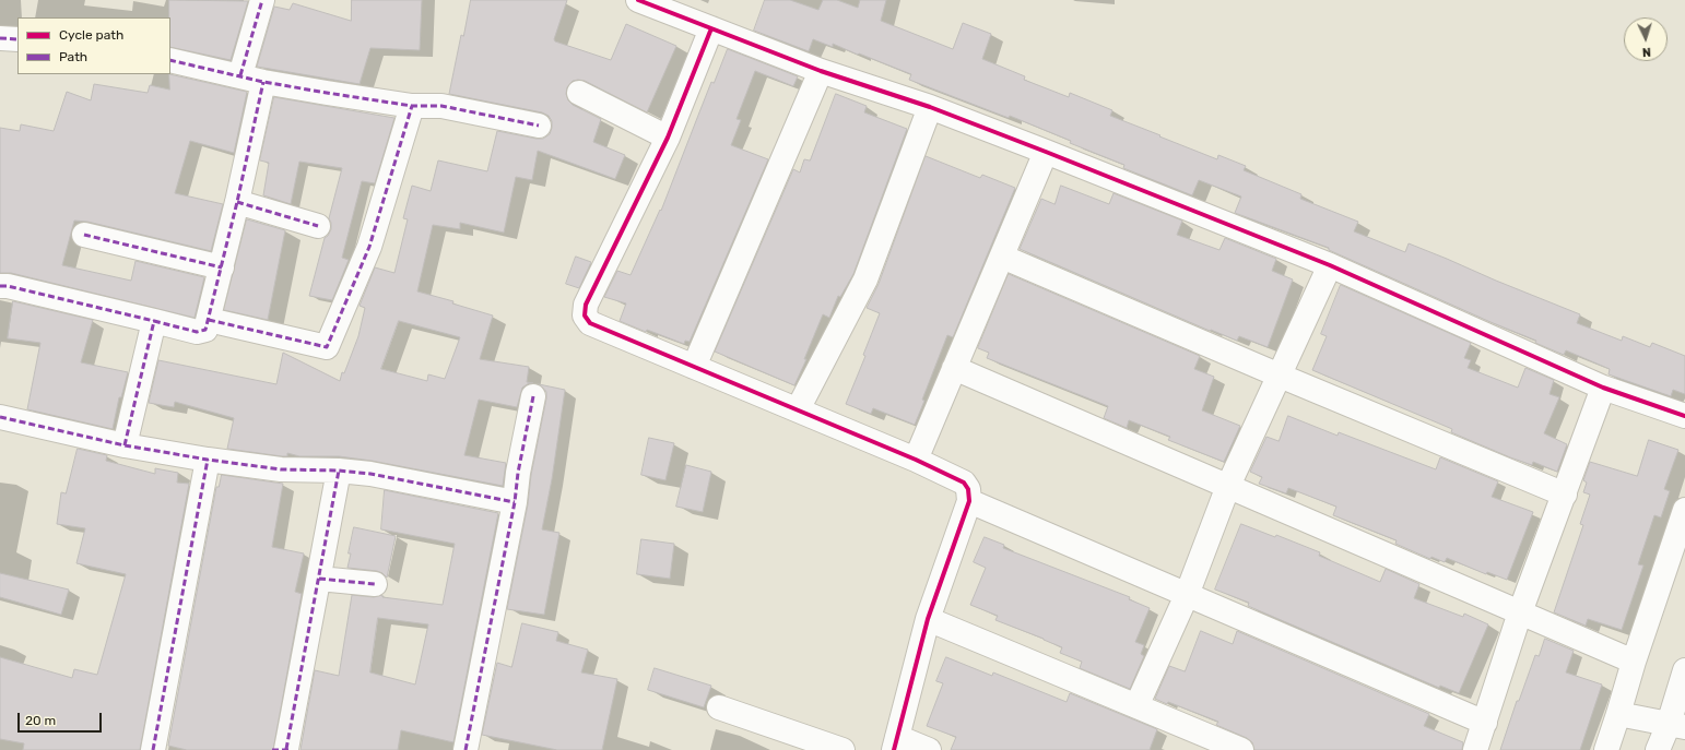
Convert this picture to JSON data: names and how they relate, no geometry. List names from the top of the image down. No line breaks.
{"legend":["Cycle path","Path"],"scale_bar":"20 m","north":"bottom"}
